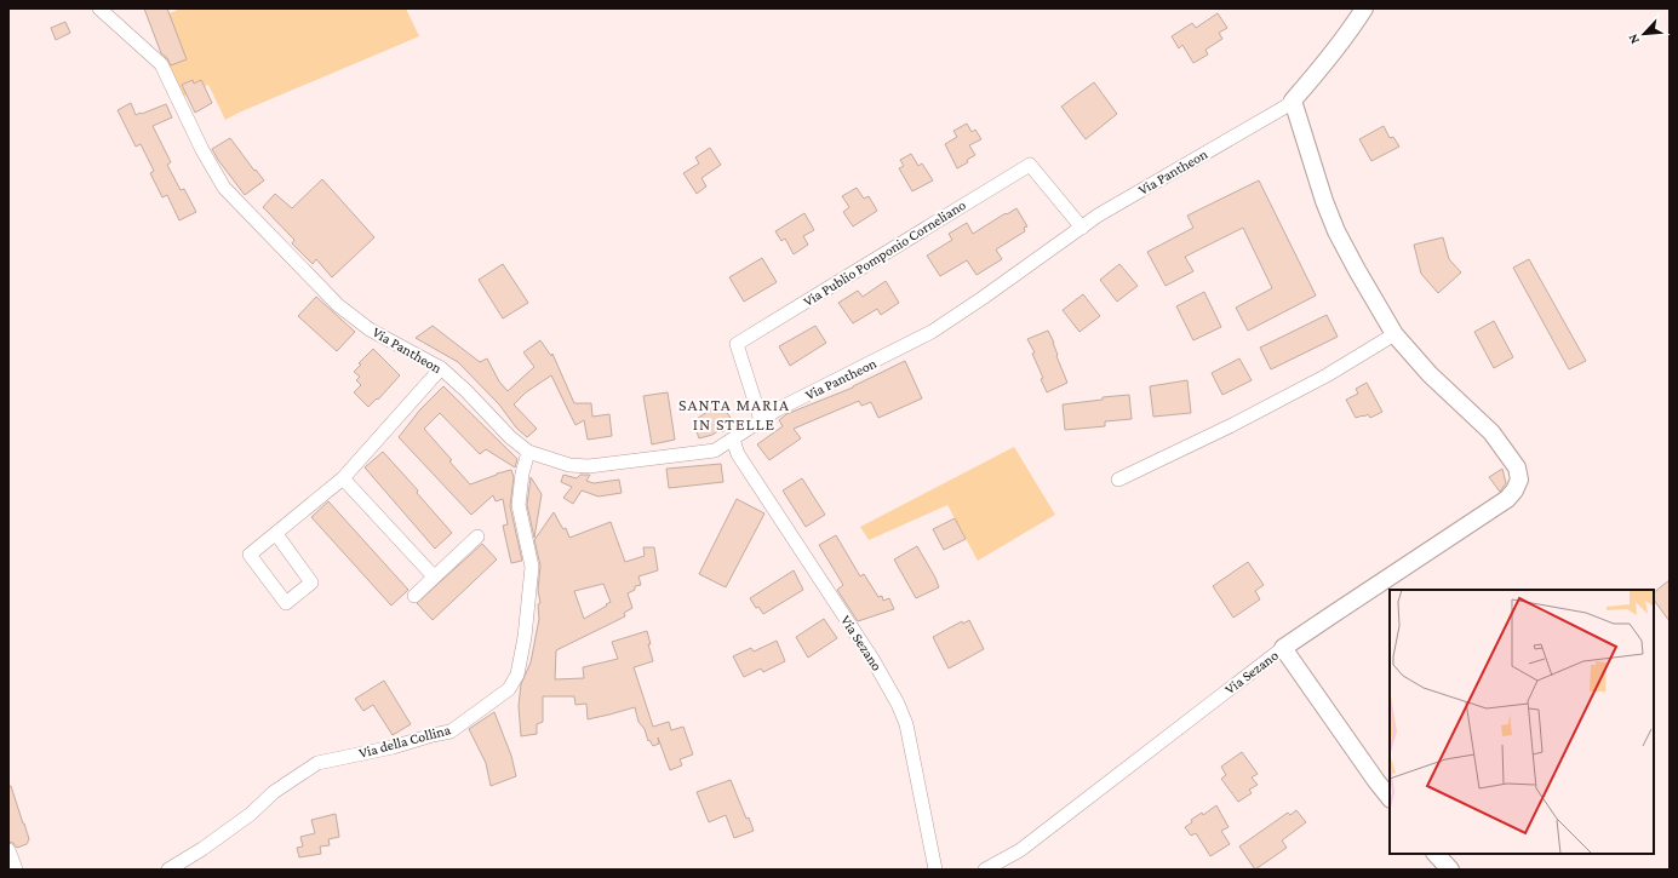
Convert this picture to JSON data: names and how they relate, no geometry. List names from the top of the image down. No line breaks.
{"streets":{"street":["Via Pantheon","Via Publio Pomponio Corneliano","Via Sezano","Via della Collina"]},"crossings":[["Via Pantheon","Via Publio Pomponio Corneliano"],["Via Pantheon","Via Sezano"],["Via Pantheon","Via della Collina"]],"districts":["SANTA MARIA IN STELLE"],"north":"bottom left"}
